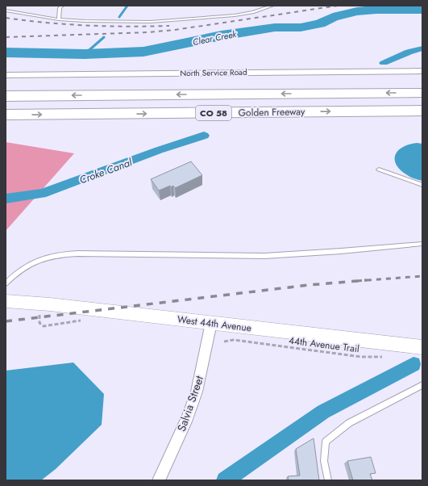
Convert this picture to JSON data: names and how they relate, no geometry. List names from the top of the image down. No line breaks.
{"streets":{"highway":["Golden Freeway","CO 58"],"street":["North Service Road","West 44th Avenue","Salvia Street"],"path":["44th Avenue Trail"]},"crossings":[["West 44th Avenue","Salvia Street"]],"water":["Clear Creek","Croke Canal"]}
